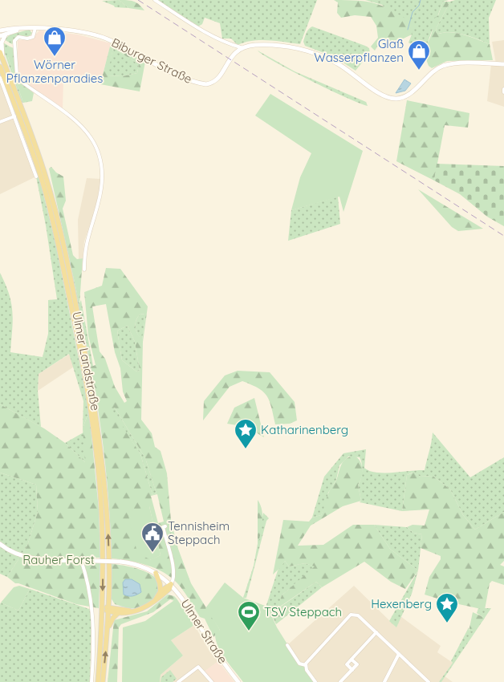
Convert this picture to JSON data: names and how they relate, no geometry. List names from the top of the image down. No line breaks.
{"streets":{"main road":["Ulmer Landstraße"],"street":["Biburger Straße","Ulmer Straße"]},"parks":["Rauher Forst"],"places":{"shop":["Wörner Pflanzenparadies","Glaß Wasserpflanzen"],"place":["Katharinenberg","Hexenberg"],"public building":["Tennisheim Steppach"],"sports":["TSV Steppach"]}}
